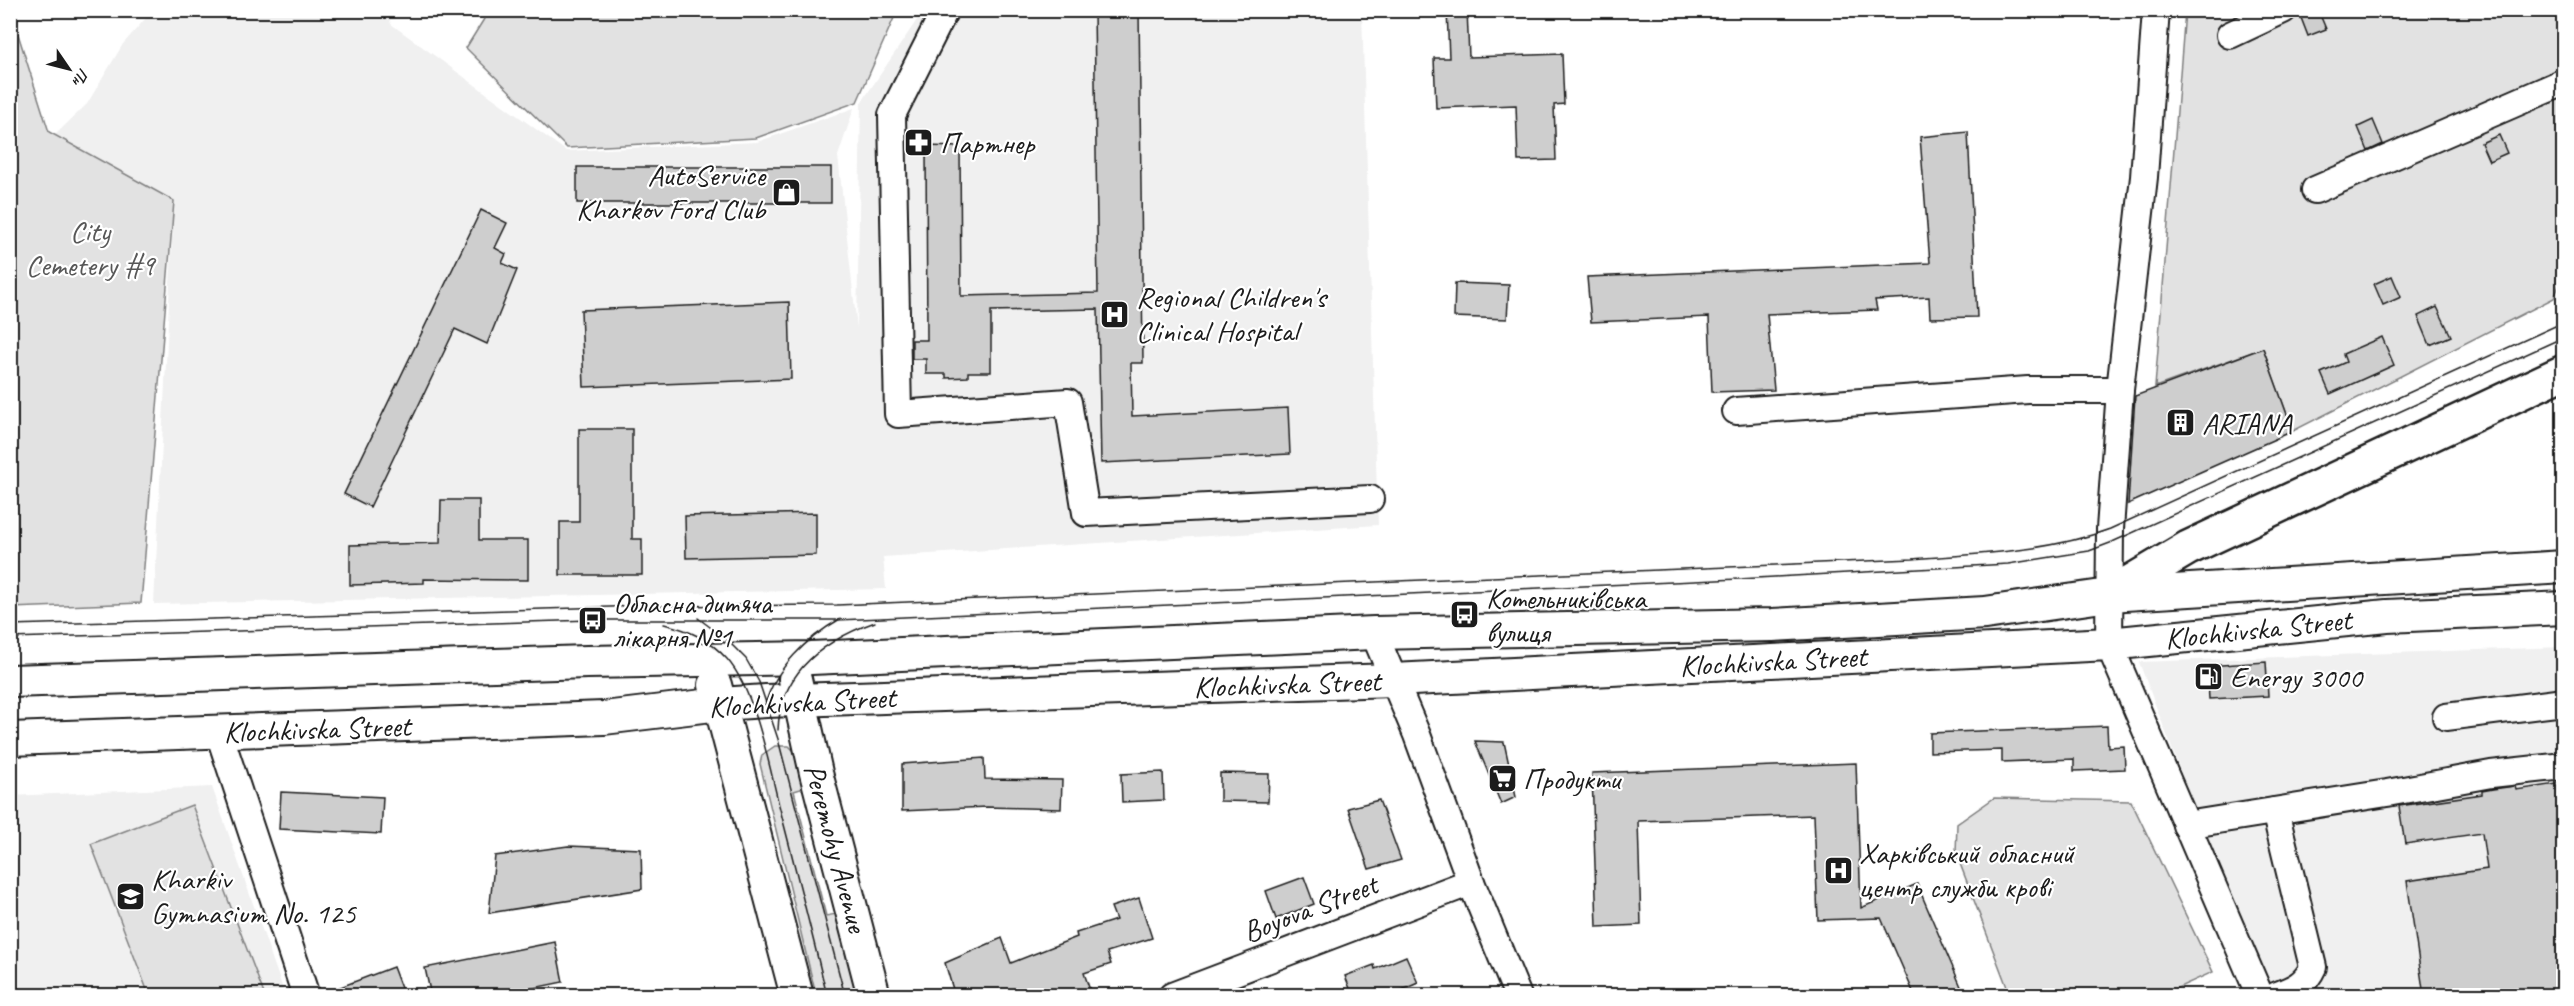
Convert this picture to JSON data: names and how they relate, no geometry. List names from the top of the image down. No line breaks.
{"streets":{"main road":["Klochkivska Street","Peremohy Avenue"],"street":["Boyova Street"]},"crossings":[["Klochkivska Street","Peremohy Avenue"]],"parks":["City Cemetery #9"],"places":{"pharmacy":["Партнер"],"shop":["AutoService Kharkov Ford Club"],"hospital":["Regional Children's Clinical Hospital","Харківський обласний центр служби крові"],"building":["ARIANA"],"bus stop":["Котельниківська вулиця","Обласна дитяча лікарня №1"],"fuel station":["Energy 3000"],"supermarket":["Продукти"],"school or university":["Kharkiv Gymnasium No. 125"]},"north":"bottom right"}
